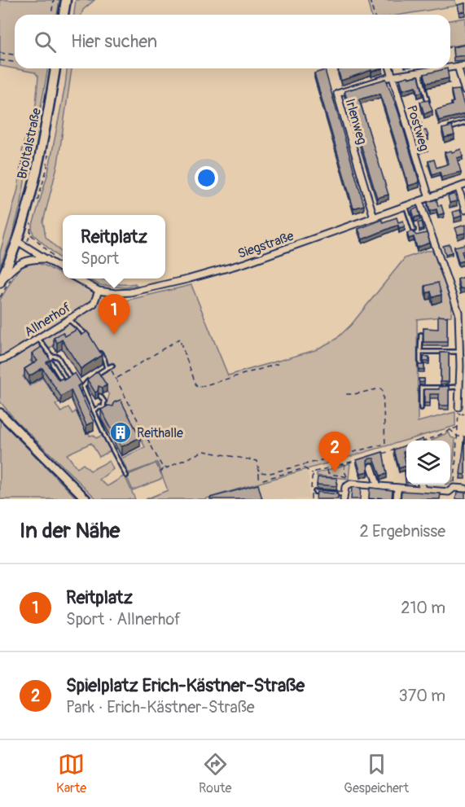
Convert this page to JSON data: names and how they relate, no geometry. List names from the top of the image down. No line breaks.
{"streets":{"main road":["Bröltalstraße"],"street":["Irlenweg","Postweg","Siegstraße","Allnerhof"]},"crossings":[["Irlenweg","Postweg"],["Irlenweg","Siegstraße"],["Postweg","Siegstraße"],["Siegstraße","Allnerhof"]],"places":{"building":["Reithalle"]},"page":{"search":"Hier suchen","popup":["Reitplatz","Sport"],"pins":["1","2"],"heading":["In der Nähe","2 Ergebnisse"],"list":[{"mark":"1","name":"Reitplatz","note":"Sport · Allnerhof","value":"210 m"},{"mark":"2","name":"Spielplatz Erich-Kästner-Straße","note":"Park · Erich-Kästner-Straße","value":"370 m"}],"nav":["Karte","Route","Gespeichert"]}}
